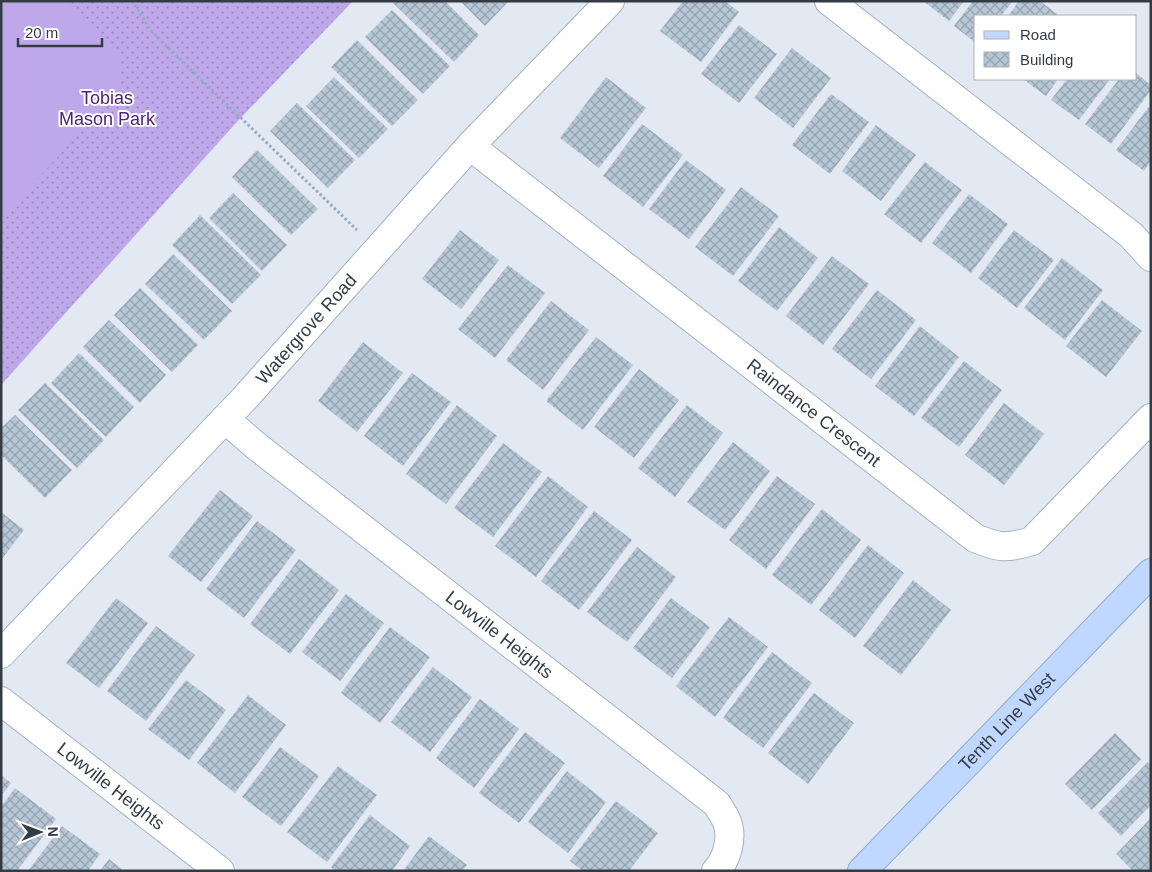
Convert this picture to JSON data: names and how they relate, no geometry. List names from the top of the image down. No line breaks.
{"streets":{"street":["Watergrove Road","Raindance Crescent","Lowville Heights","Tenth Line West"]},"crossings":[["Watergrove Road","Raindance Crescent"],["Watergrove Road","Lowville Heights"]],"parks":["Tobias Mason Park"],"legend":["Road","Building"],"scale_bar":"20 m","north":"right"}
